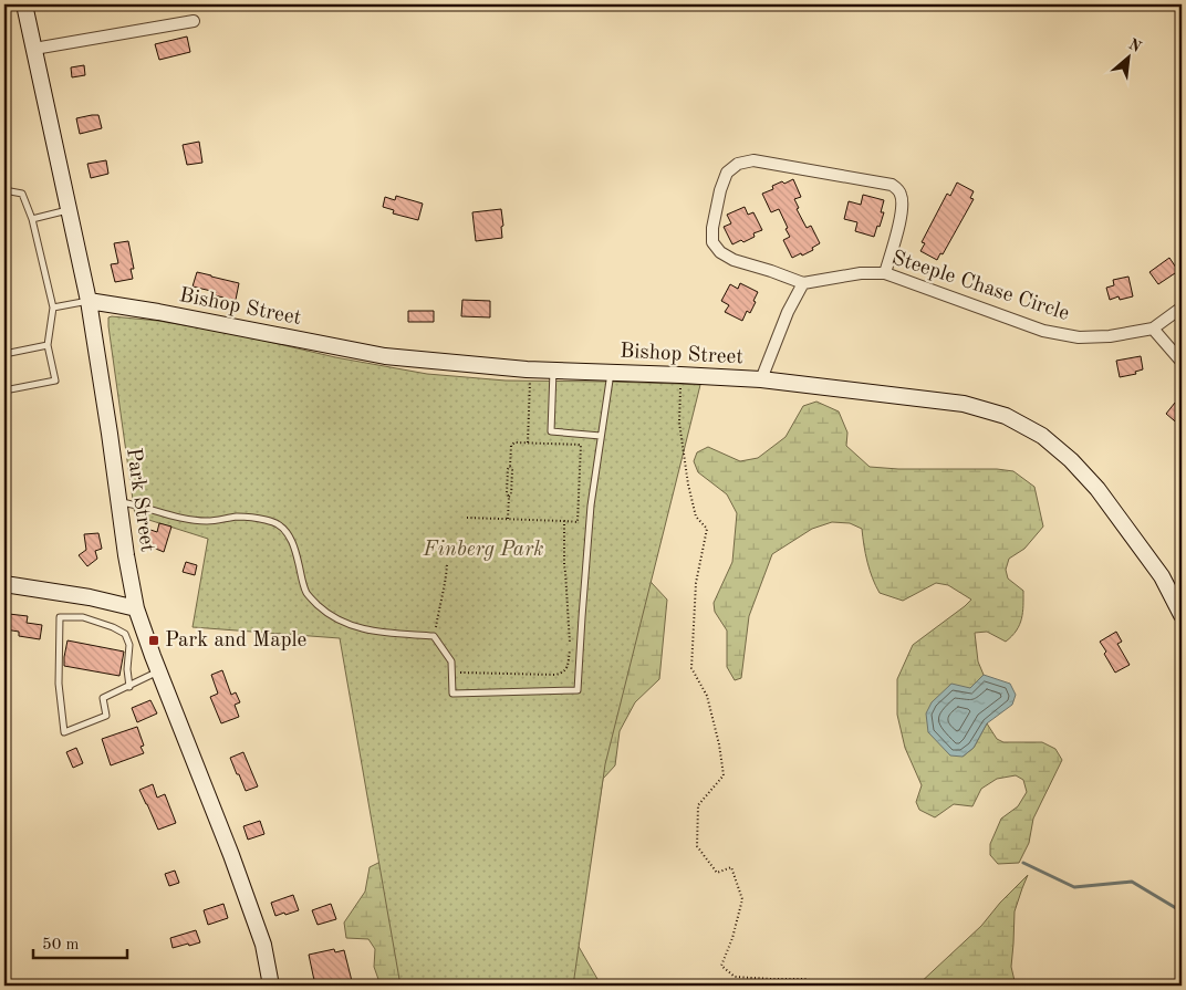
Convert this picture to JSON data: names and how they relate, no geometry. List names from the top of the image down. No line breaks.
{"streets":{"street":["Steeple Chase Circle","Bishop Street","Park Street"]},"crossings":[["Bishop Street","Park Street"]],"parks":["Finberg Park"],"places":{"transit":["Park and Maple"]},"scale_bar":"50 m","north":"top right"}
